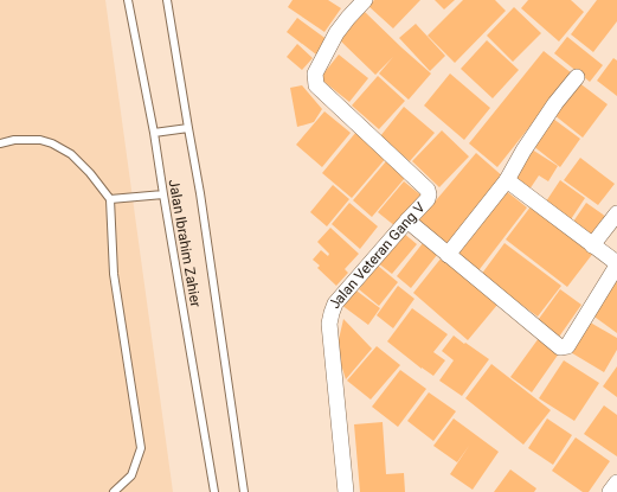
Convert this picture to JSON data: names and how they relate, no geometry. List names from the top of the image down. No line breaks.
{"streets":{"street":["Jalan Veteran Gang V"],"lane":["Jalan Ibrahim Zahier"]}}
